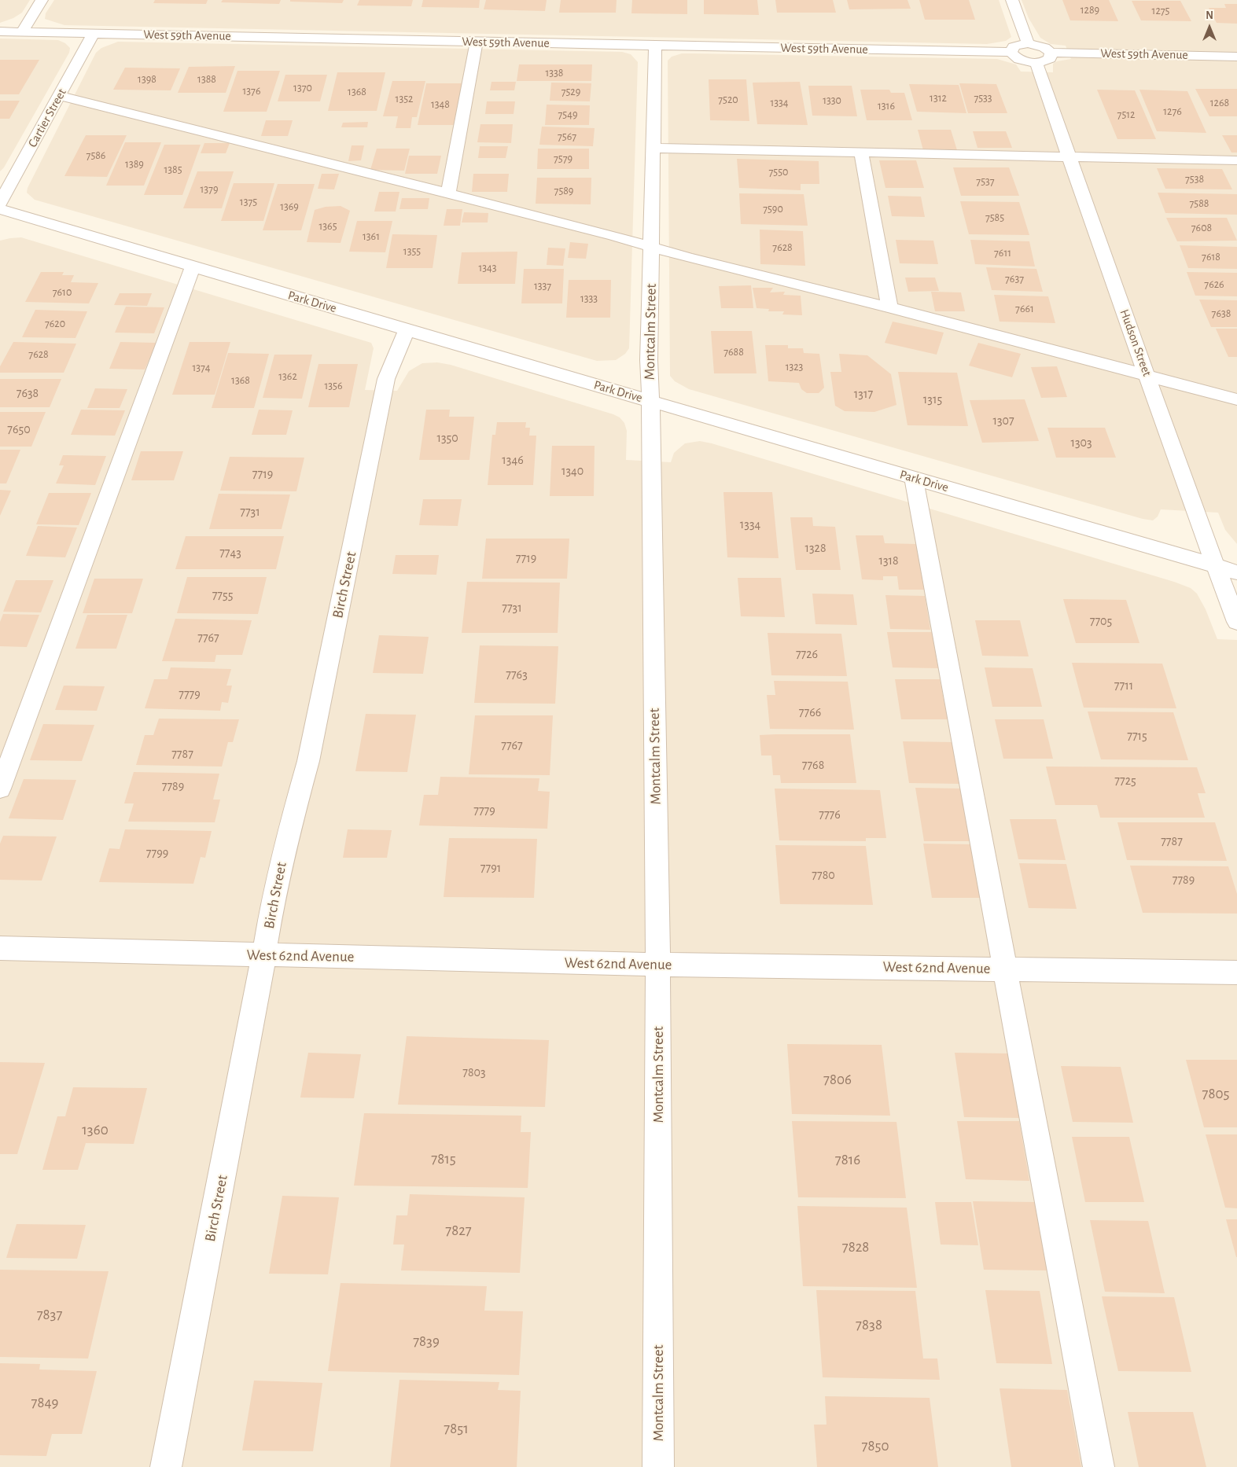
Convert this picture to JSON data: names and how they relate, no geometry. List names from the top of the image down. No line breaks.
{"streets":{"street":["West 59th Avenue","Cartier Street","Park Drive","Montcalm Street","Hudson Street","Birch Street","West 62nd Avenue"]},"crossings":[["West 59th Avenue","Cartier Street"],["West 59th Avenue","Montcalm Street"],["Park Drive","Montcalm Street"],["Park Drive","Hudson Street"],["Park Drive","Birch Street"],["Montcalm Street","West 62nd Avenue"],["Birch Street","West 62nd Avenue"]],"house_numbers":["1289","1275","1338","1398","1388","1370","1376","1368","7529","1312","7533","1352","7520","1330","1334","1268","1348","1316","1276","7549","7512","7567","7586","7579","1389","1385","7550","7538","7537","1379","7589","1375","7588","1369","7590","7585","1365","7608","1361","7628","1355","7611","7618","1343","7637","7626","1337","7610","1333","7661","7638","7620","7688","7628","1323","1374","1362","1368","1356","7638","1317","1315","1307","7650","1350","1303","1346","1340","7719","7731","1334","1328","7743","7719","1318","7755","7731","7705","7767","7726","7763","7711","7779","7766","7715","7767","7787","7768","7725","7789","7779","7776","7787","7799","7791","7780","7789","7803","7806","7805","1360","7815","7816","7827","7828","7837","7838","7839","7849","7851","7850"],"north":"top"}
